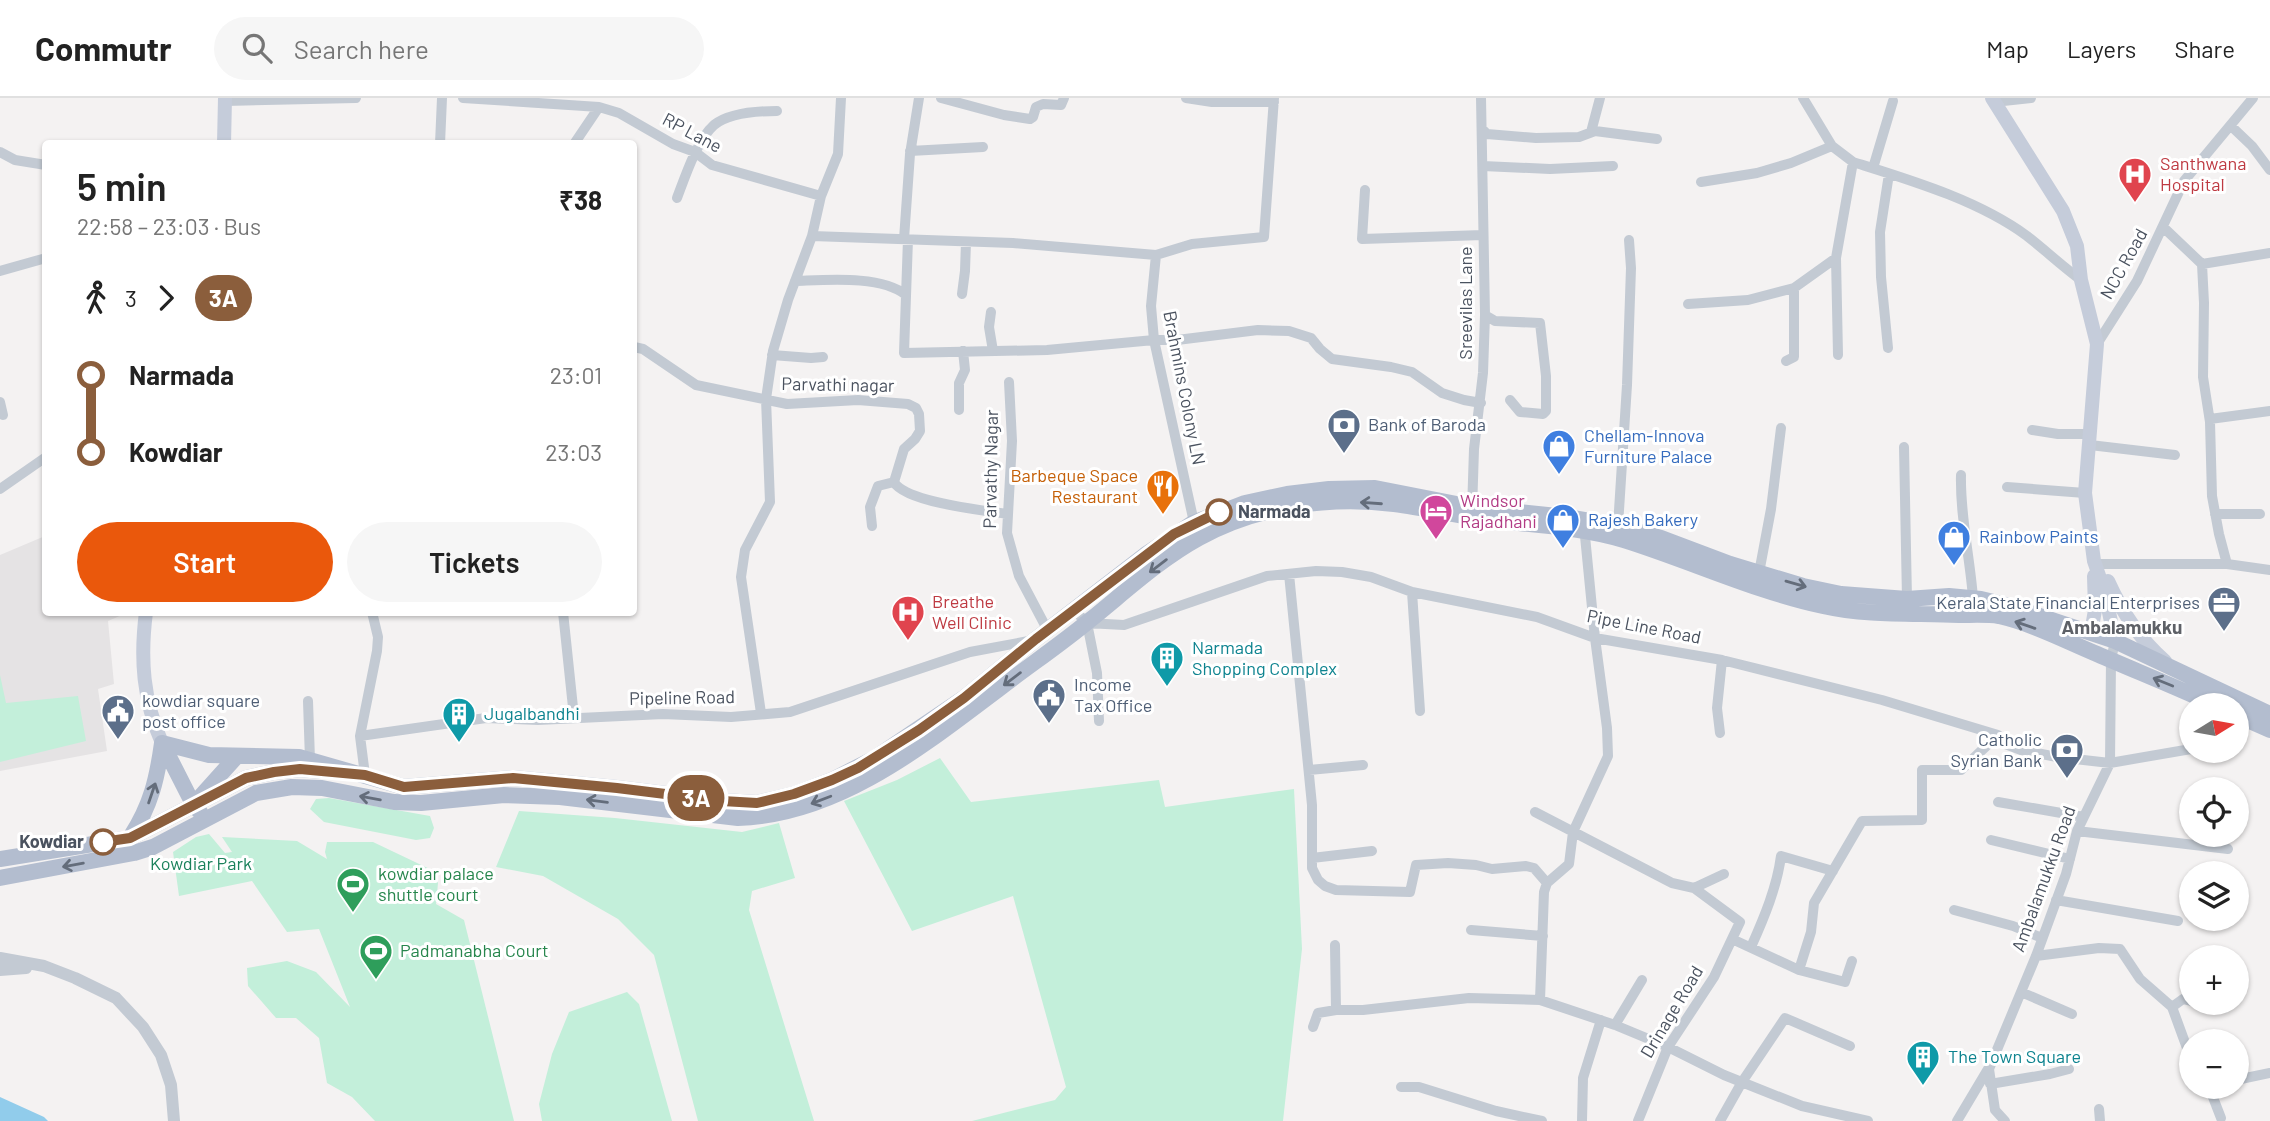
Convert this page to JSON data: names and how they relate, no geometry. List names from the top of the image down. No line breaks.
{"streets":{"street":["RP Lane","NCC Road","Sreevilas Lane","Parvathi nagar","Brahmins Colony LN","Parvathy Nagar","Pipe Line Road","Pipeline Road","Ambalamukku Road","Drinage Road"]},"crossings":[["Parvathy Nagar","Pipeline Road"],["Pipe Line Road","Ambalamukku Road"]],"districts":["Ambalamukku"],"parks":["Kowdiar Park"],"places":{"hospital":["Santhwana Hospital","Breathe Well Clinic"],"bank":["Bank of Baroda","Catholic Syrian Bank"],"shop":["Chellam-Innova Furniture Palace","Rajesh Bakery","Rainbow Paints"],"other":["Narmada","Kowdiar"],"restaurant":["Barbeque Space Restaurant"],"hotel":["Windsor Rajadhani"],"office":["Kerala State Financial Enterprises"],"building":["Narmada Shopping Complex","Jugalbandhi","The Town Square"],"public building":["Income Tax Office","kowdiar square post office"],"sports":["kowdiar palace shuttle court","Padmanabha Court"]},"lines":["bus line 3A"],"north":"right","page":{"header":"Commutr","search":"Search here","nav":["Map","Layers","Share"],"on_map":"3A","heading":["5 min","22:58 – 23:03 · Bus","₹38"],"legs":["3","3A"],"list":[{"name":"Narmada","value":"23:01"},{"name":"Kowdiar","value":"23:03"}],"buttons":["Start","Tickets"],"map_buttons":["+","−"]}}
